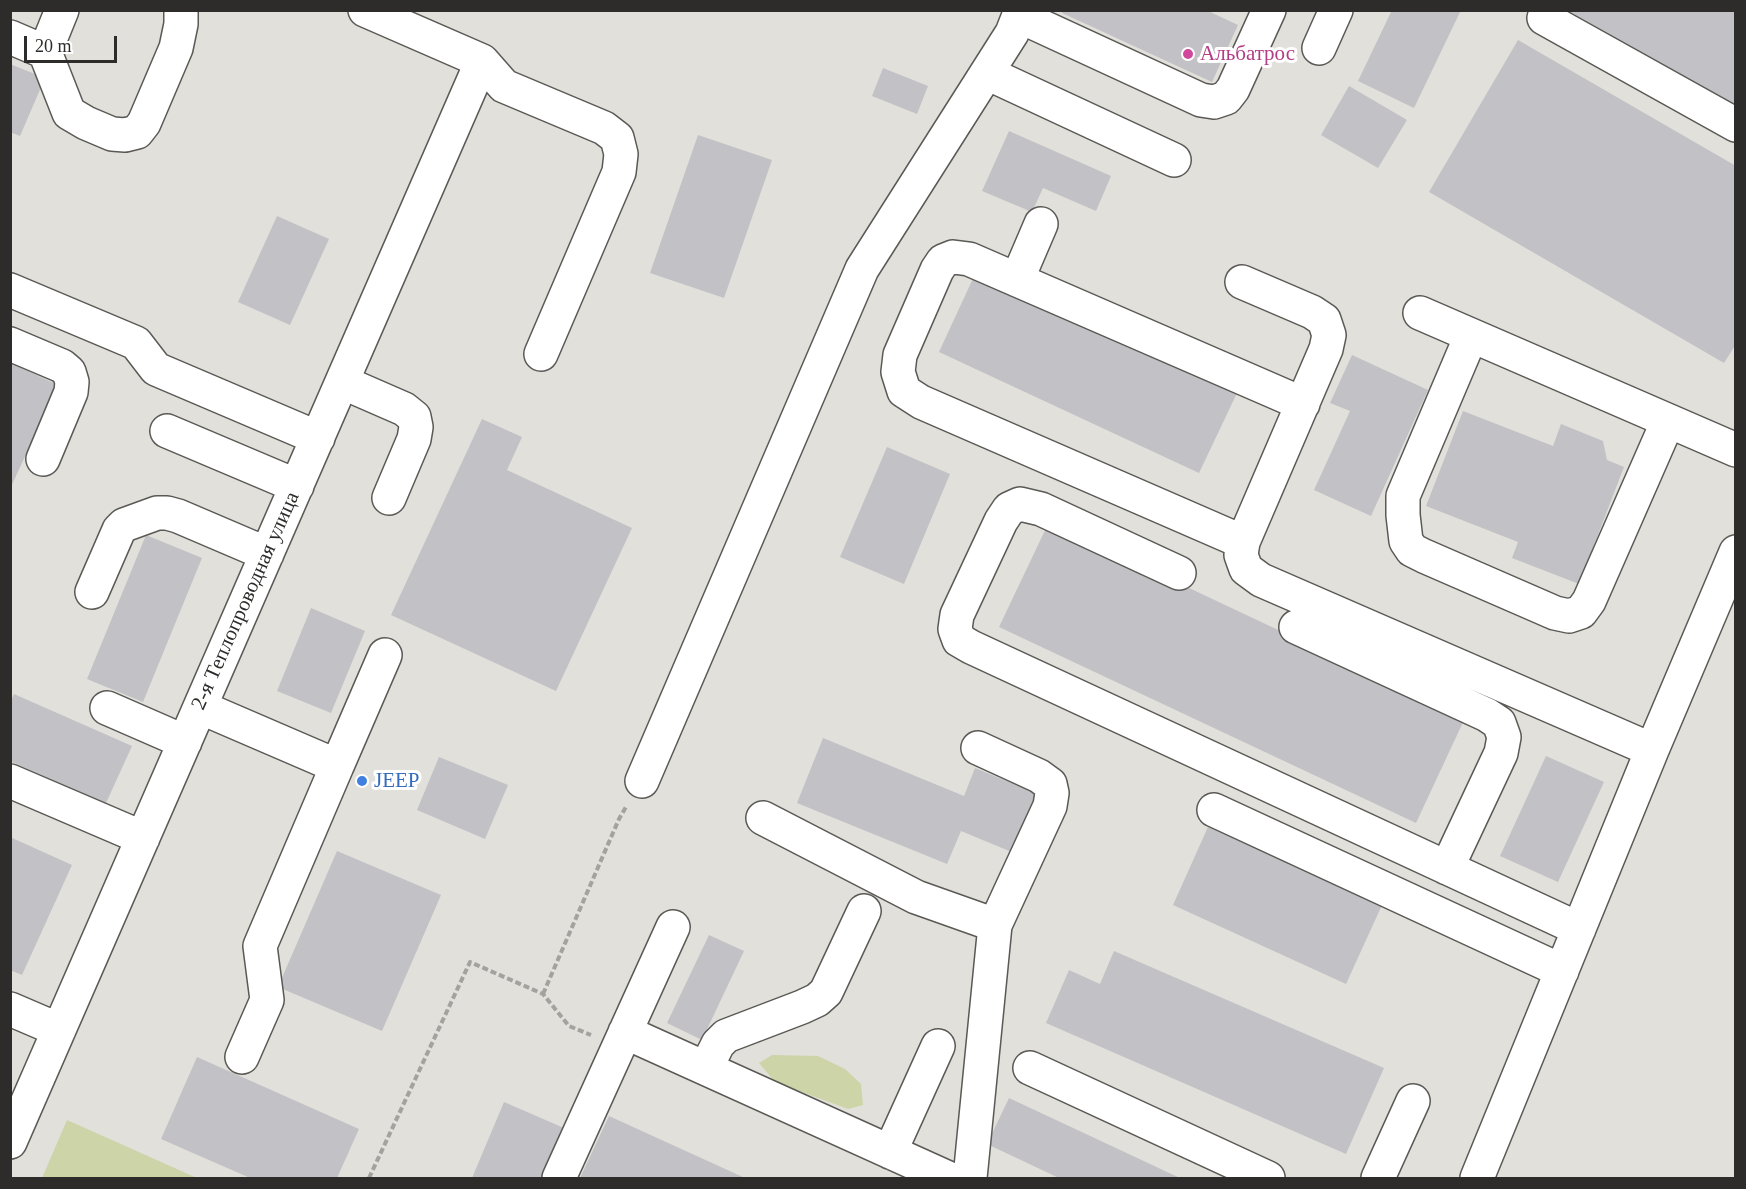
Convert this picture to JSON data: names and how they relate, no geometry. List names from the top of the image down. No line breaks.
{"streets":{"street":["2-я Теплопроводная улица"]},"places":["Альбатрос","JEEP"],"scale_bar":"20 m"}
